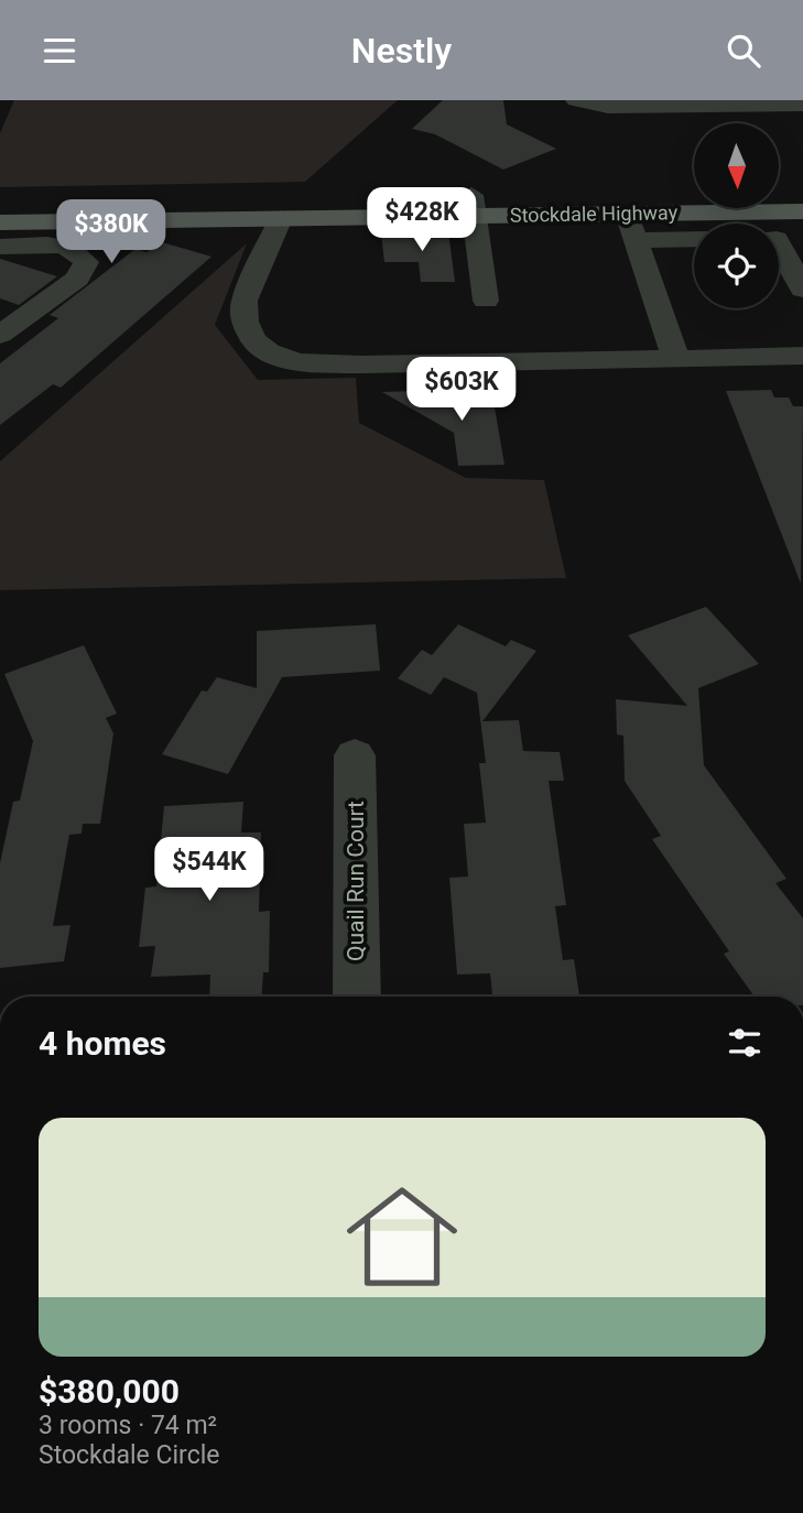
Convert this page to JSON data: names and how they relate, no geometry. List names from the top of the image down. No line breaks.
{"streets":{"main road":["Stockdale Highway"],"street":["Quail Run Court"]},"north":"bottom","page":{"header":"Nestly","price":["$428K","$380K","$603K","$544K"],"heading":"4 homes","list":[{"name":"$380,000","note":"3 rooms · 74 m² · Stockdale Circle"}]}}
